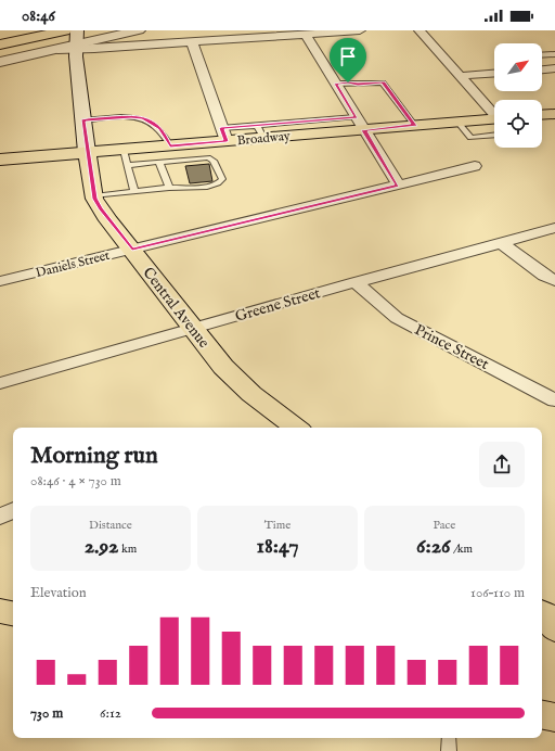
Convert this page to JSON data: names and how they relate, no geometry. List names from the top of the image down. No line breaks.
{"streets":{"main road":["Broadway","Central Avenue"],"street":["Daniels Street","Greene Street","Prince Street"]},"crossings":[["Broadway","Central Avenue"],["Daniels Street","Central Avenue"],["Greene Street","Central Avenue"],["Greene Street","Prince Street"]],"north":"top right","page":{"status":"08:46","heading":["Morning run","08:46 · 4 × 730 m"],"stats":[["Distance","2.92 km"],["Time","18:47"],["Pace","6:26 /km"]],"chart":["Elevation","106–110 m"],"list":[{"name":"730 m","note":"6:12"}]}}
